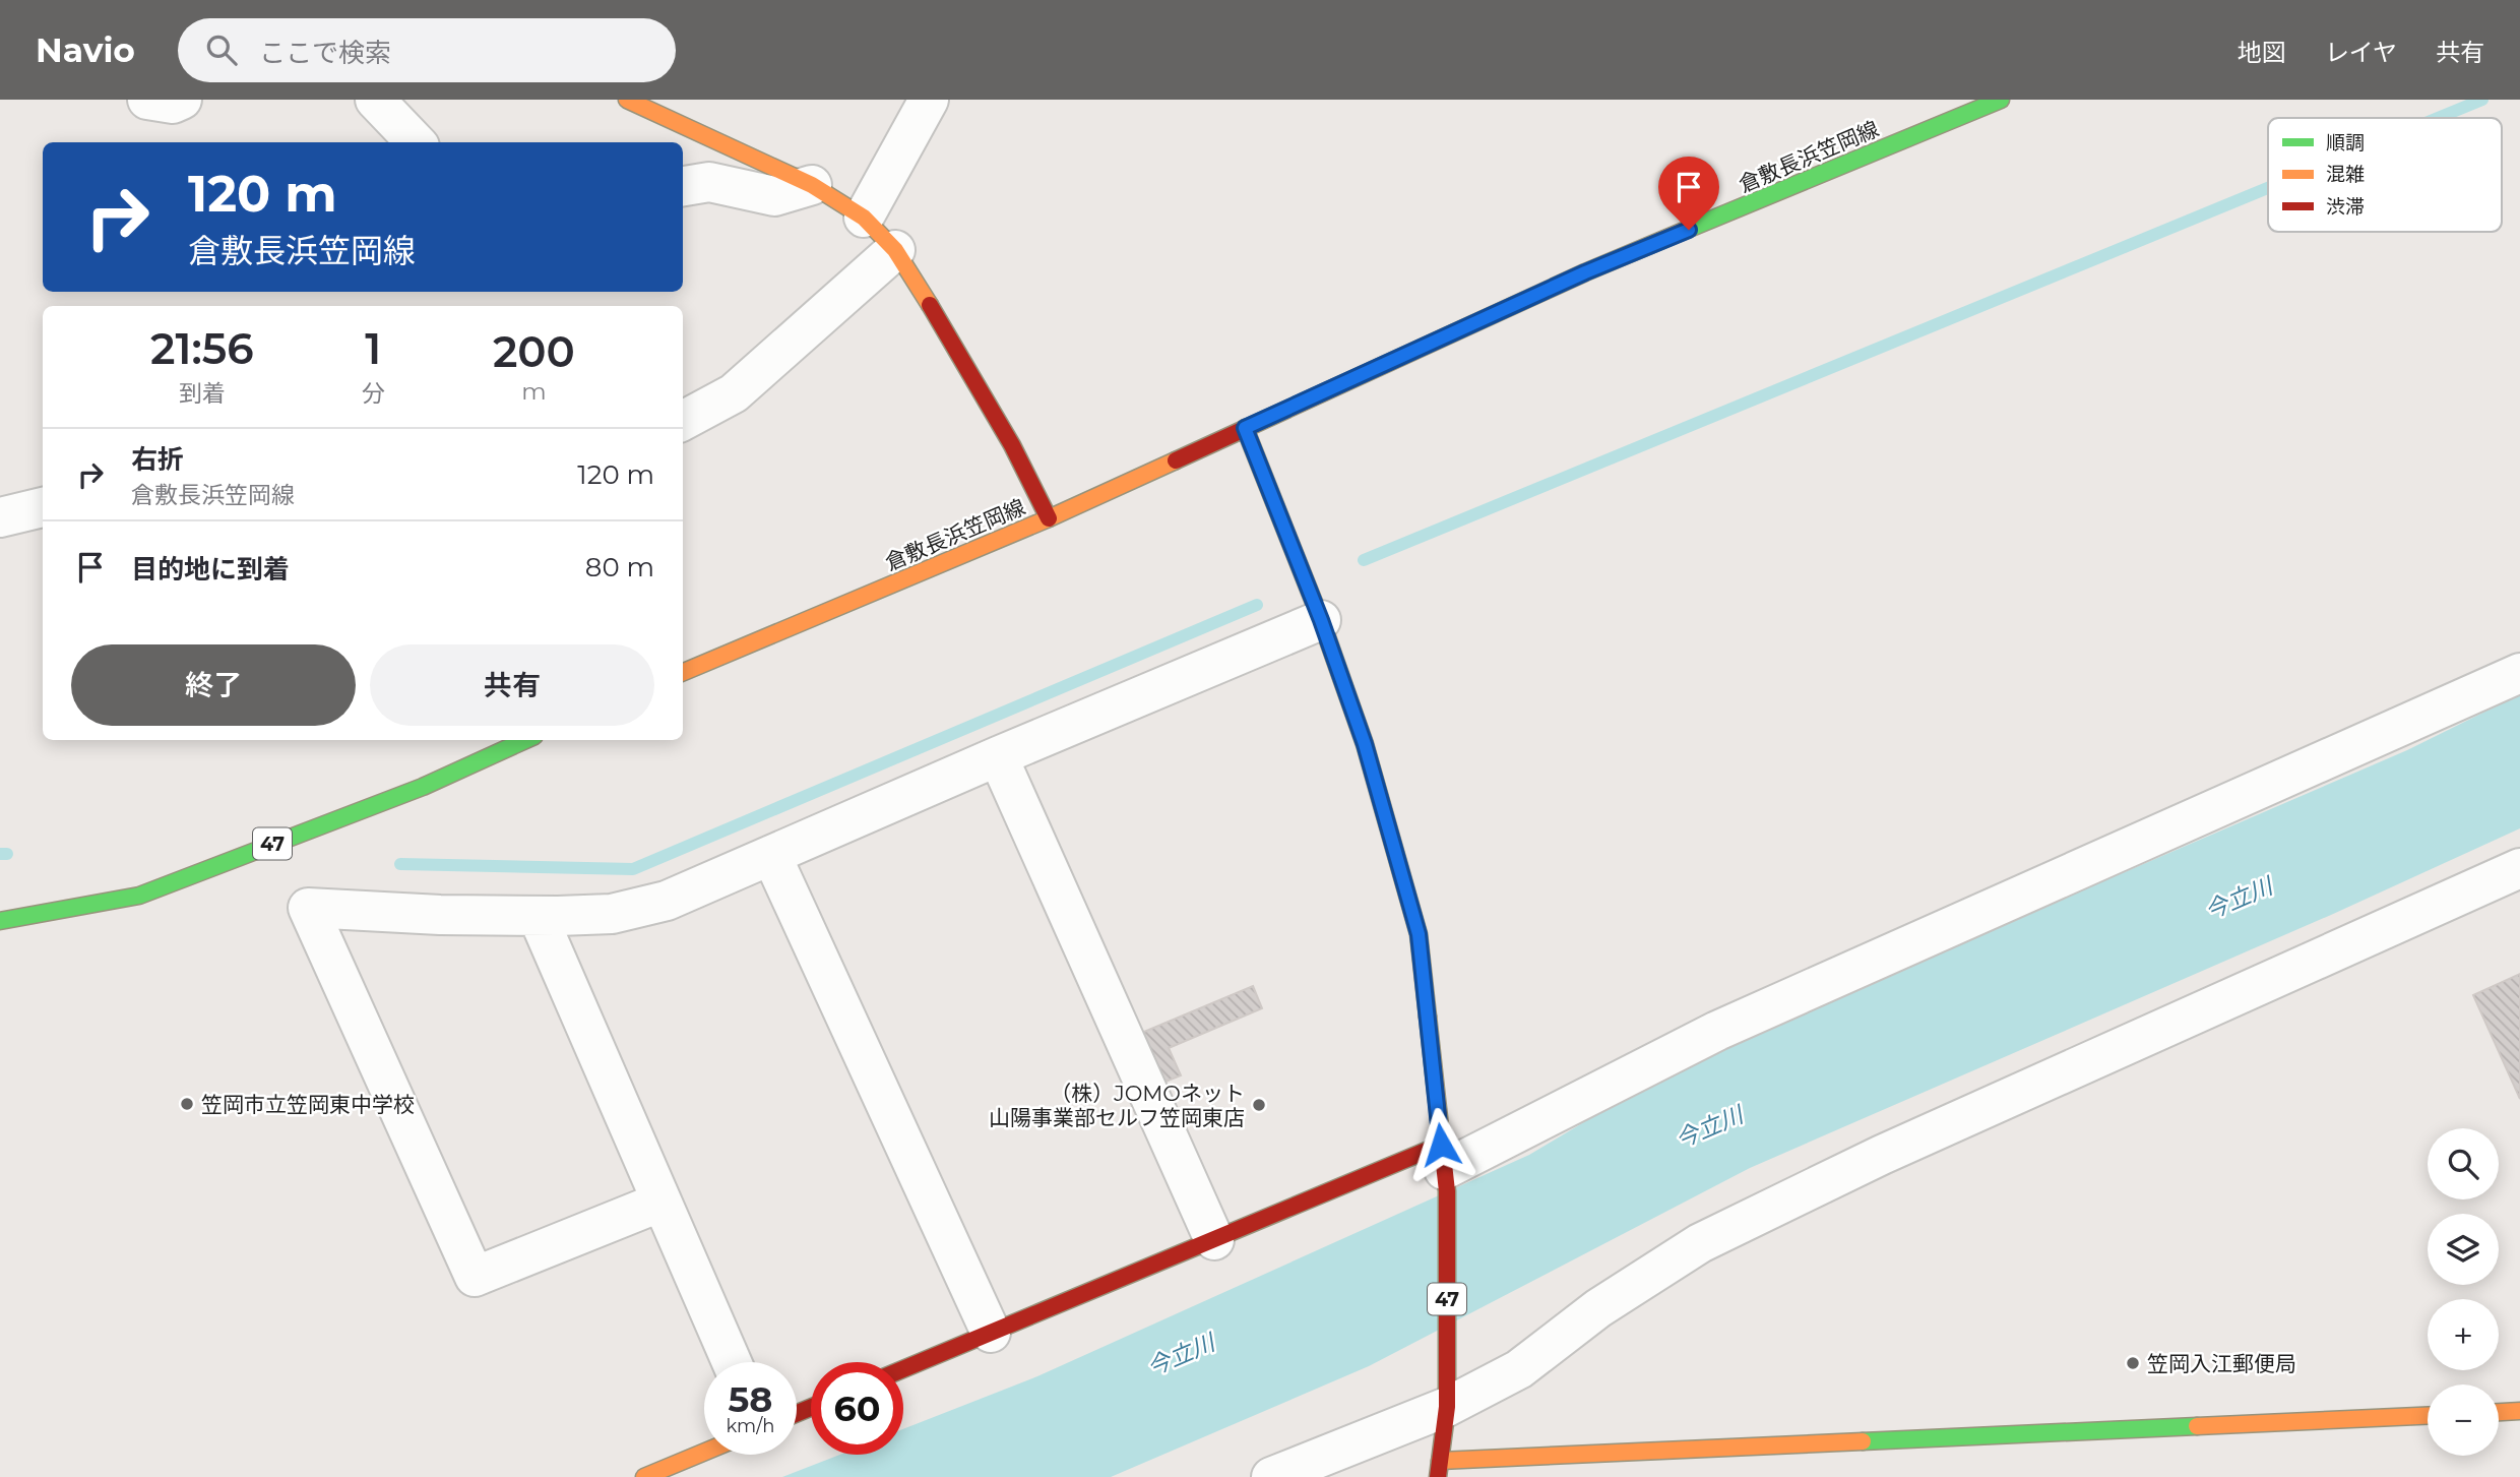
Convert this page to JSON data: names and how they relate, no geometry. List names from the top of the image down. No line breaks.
{"streets":{"main road":["倉敷長浜笠岡線","47"]},"crossings":[["倉敷長浜笠岡線","47"]],"water":["今立川"],"places":["笠岡市立笠岡東中学校","（株）JOMOネット 山陽事業部セルフ笠岡東店","笠岡入江郵便局"],"legend":["順調","混雑","渋滞"],"page":{"header":"Navio","search":"ここで検索","nav":["地図","レイヤ","共有"],"turn":["120 m","倉敷長浜笠岡線"],"eta":["21:56","到着","1","分","200","m"],"list":[{"name":"右折","note":"倉敷長浜笠岡線","value":"120 m"},{"name":"目的地に到着","value":"80 m"}],"buttons":["終了","共有"],"map_buttons":["+","−"],"speed":"58 km/h","limit":"60"}}
